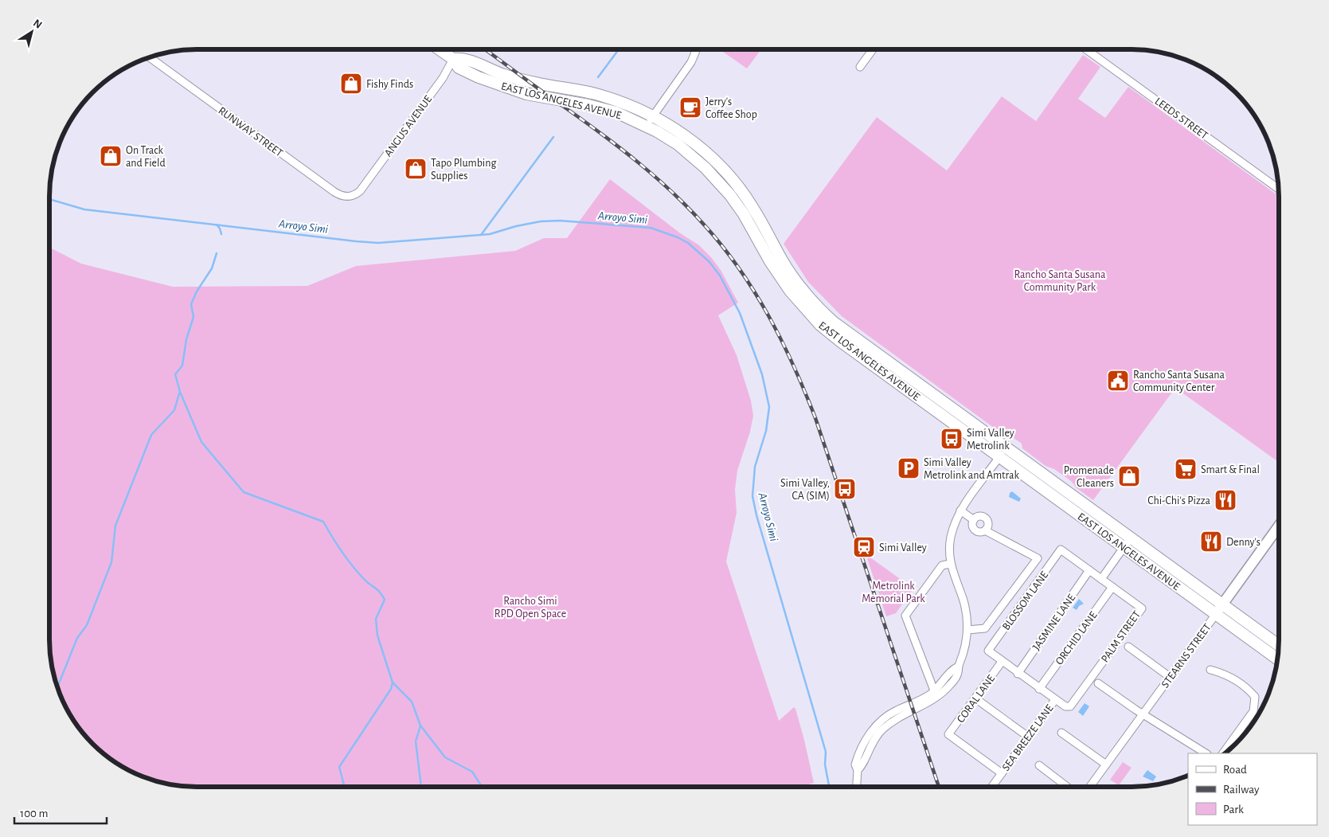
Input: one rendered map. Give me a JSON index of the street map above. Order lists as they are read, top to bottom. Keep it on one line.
{"streets":{"main road":["EAST LOS ANGELES AVENUE","STEARNS STREET"],"street":["LEEDS STREET","ANGUS AVENUE","RUNWAY STREET","BLOSSOM LANE","JASMINE LANE","PALM STREET","ORCHID LANE","CORAL LANE","SEA BREEZE LANE"]},"crossings":[["EAST LOS ANGELES AVENUE","ANGUS AVENUE"],["EAST LOS ANGELES AVENUE","STEARNS STREET"],["ANGUS AVENUE","RUNWAY STREET"],["BLOSSOM LANE","PALM STREET"],["BLOSSOM LANE","CORAL LANE"],["JASMINE LANE","PALM STREET"],["PALM STREET","ORCHID LANE"],["PALM STREET","SEA BREEZE LANE"],["CORAL LANE","SEA BREEZE LANE"]],"water":["Arroyo Simi"],"parks":["Rancho Santa Susana Community Park","Metrolink Memorial Park","Rancho Simi RPD Open Space"],"places":{"shop":["Fishy Finds","On Track and Field","Tapo Plumbing Supplies","Promenade Cleaners"],"cafe":["Jerry's Coffee Shop"],"public building":["Rancho Santa Susana Community Center"],"bus stop":["Simi Valley Metrolink","Simi Valley, CA (SIM)"],"parking":["Simi Valley Metrolink and Amtrak"],"supermarket":["Smart & Final"],"restaurant":["Chi-Chi's Pizza","Denny's"],"station":["Simi Valley"]},"legend":["Road","Railway","Park"],"scale_bar":"100 m","north":"top right"}
